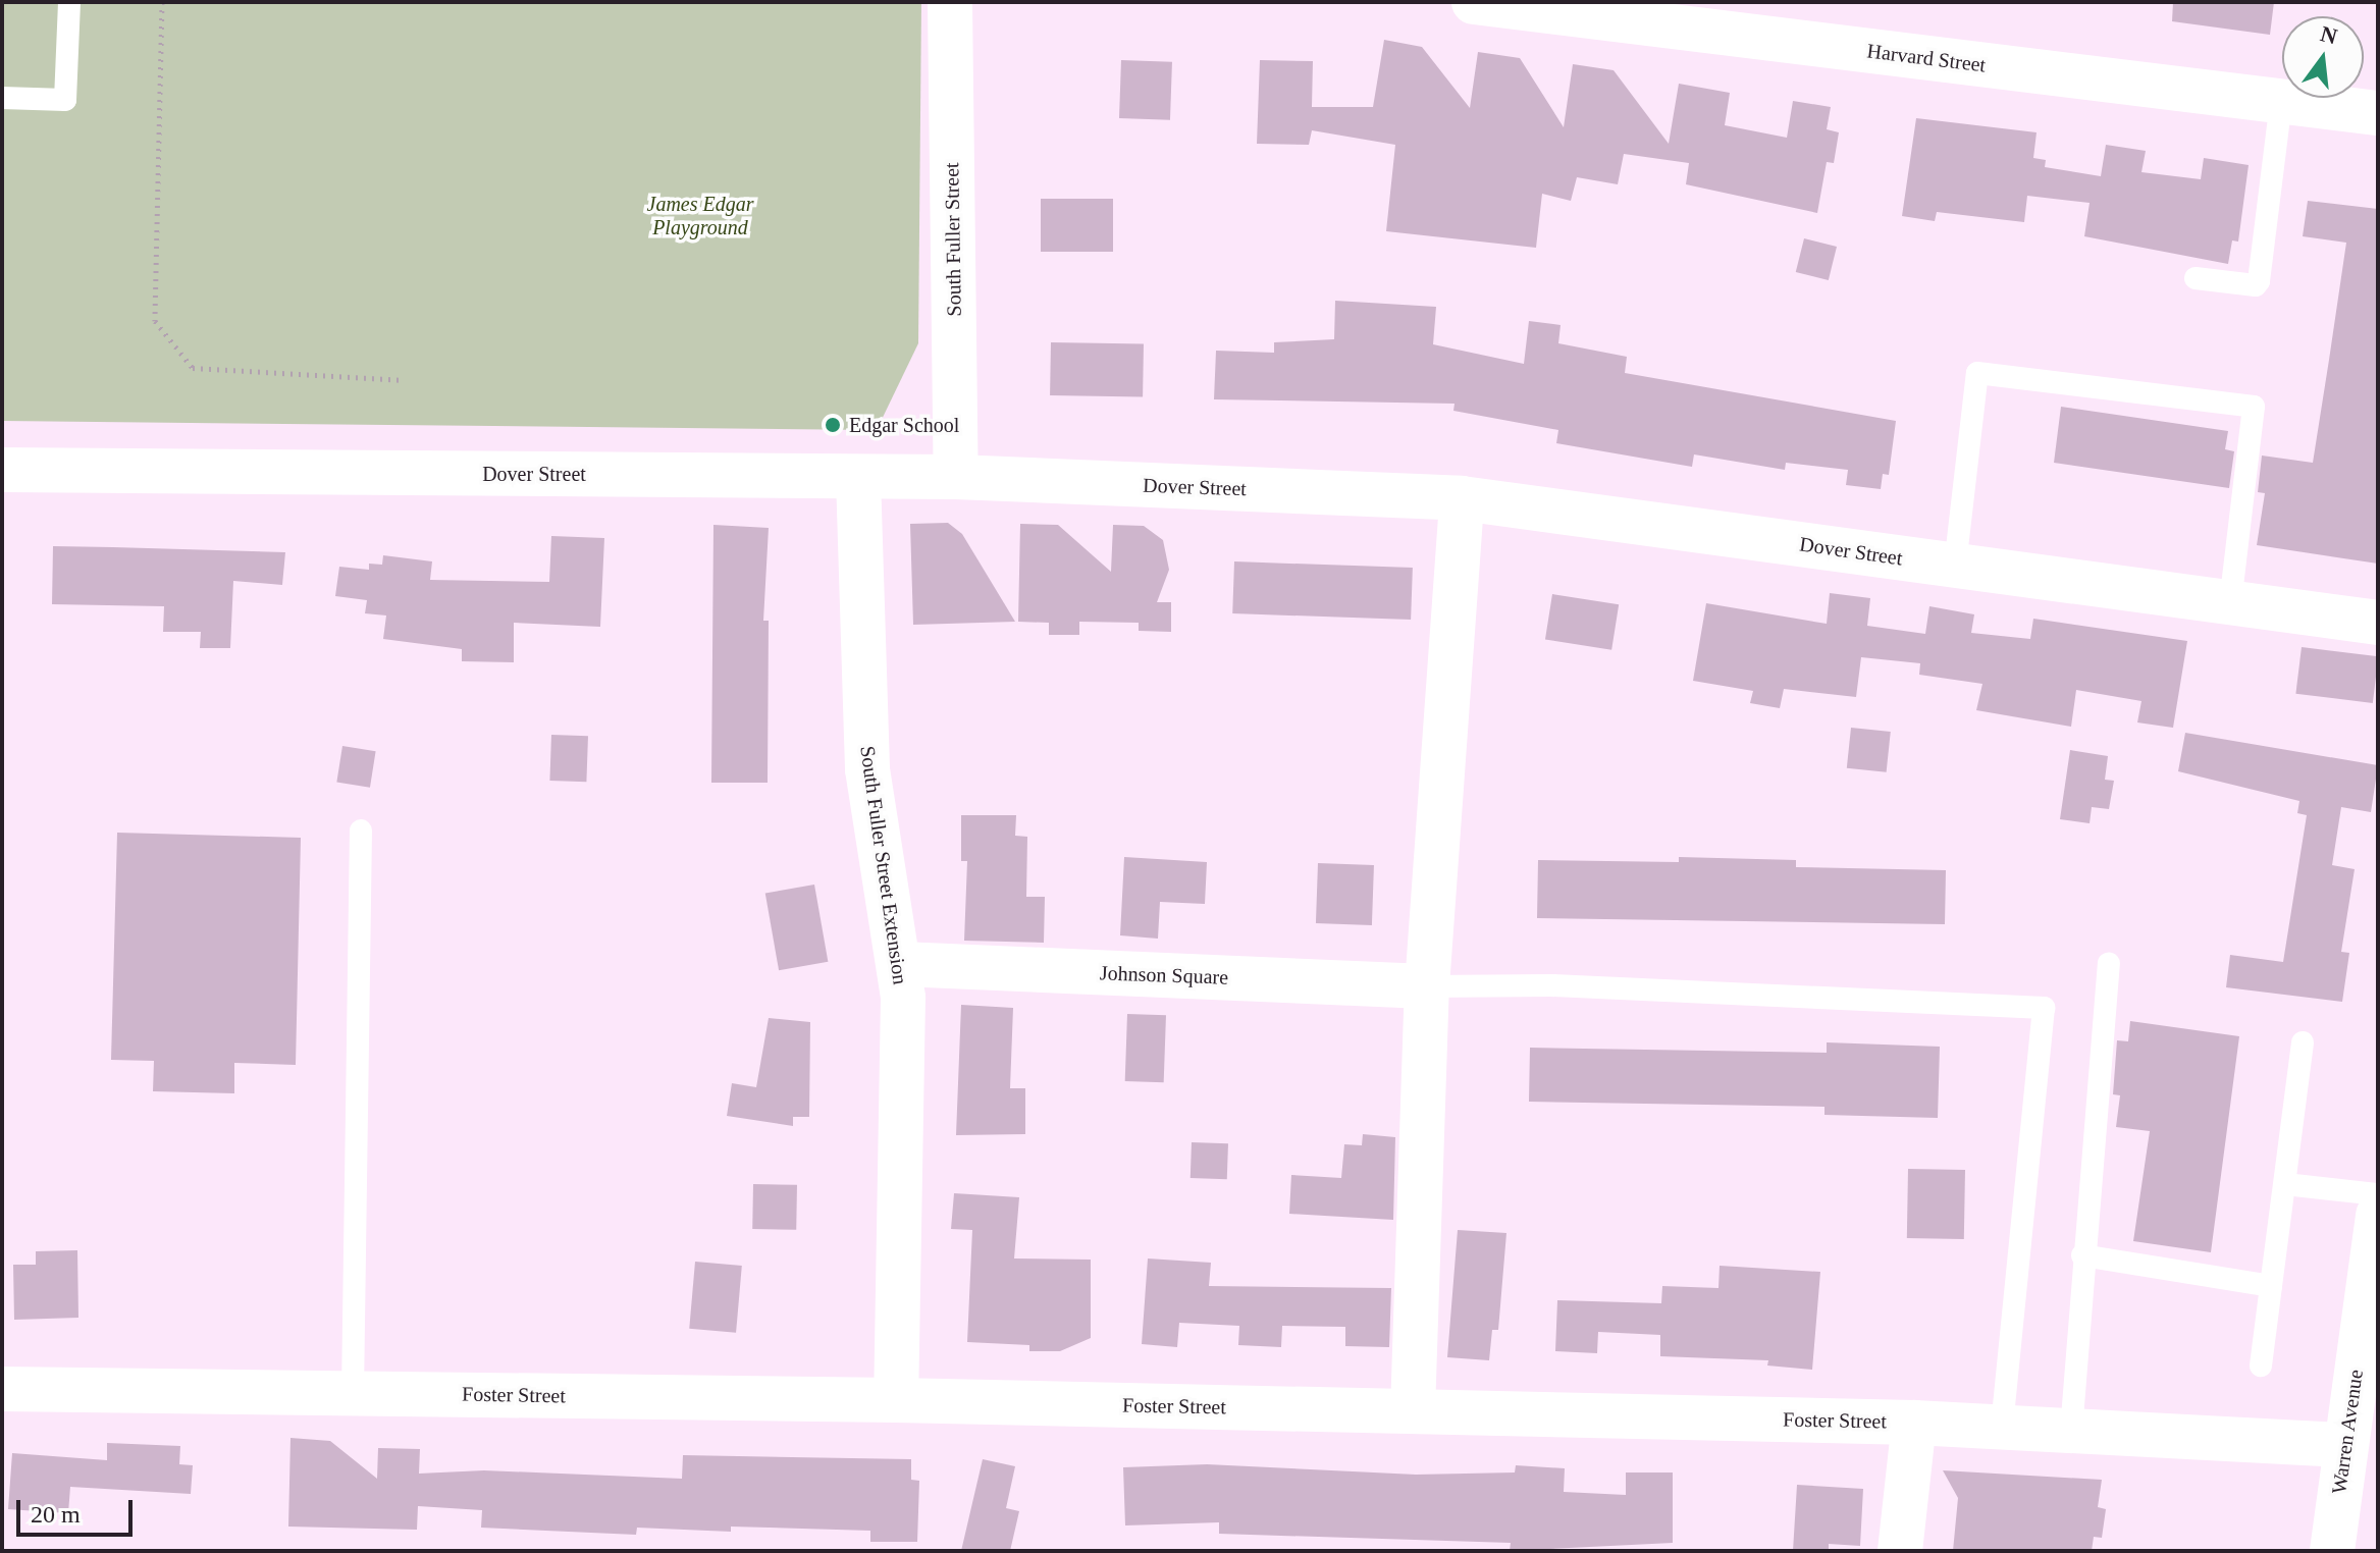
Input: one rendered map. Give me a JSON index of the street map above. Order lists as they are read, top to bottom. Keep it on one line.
{"streets":{"street":["Harvard Street","South Fuller Street","Dover Street","South Fuller Street Extension","Johnson Square","Foster Street","Warren Avenue"]},"crossings":[["South Fuller Street","Dover Street"],["Dover Street","South Fuller Street Extension"],["South Fuller Street Extension","Johnson Square"],["South Fuller Street Extension","Foster Street"],["Foster Street","Warren Avenue"]],"parks":["James Edgar Playground"],"places":["Edgar School"],"scale_bar":"20 m","north":"top"}
